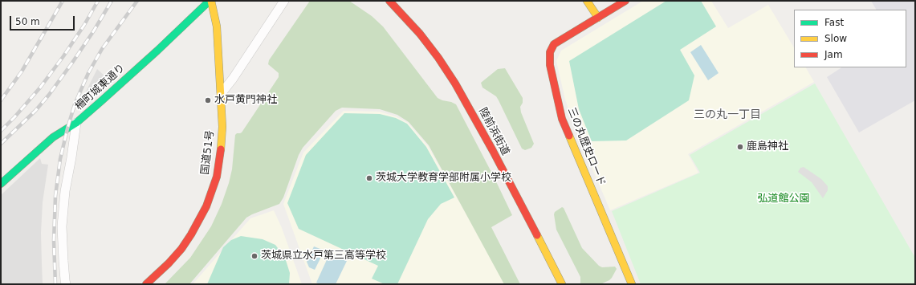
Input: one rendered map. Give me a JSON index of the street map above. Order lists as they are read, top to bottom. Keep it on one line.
{"streets":{"main road":["柵町城東通り","陸前浜街道","三の丸歴史ロード","国道51号"]},"crossings":[["柵町城東通り","国道51号"]],"districts":["三の丸一丁目"],"parks":["弘道館公園"],"places":["水戸黄門神社","鹿島神社","茨城大学教育学部附属小学校","茨城県立水戸第三高等学校"],"legend":["Fast","Slow","Jam"],"scale_bar":"50 m"}
